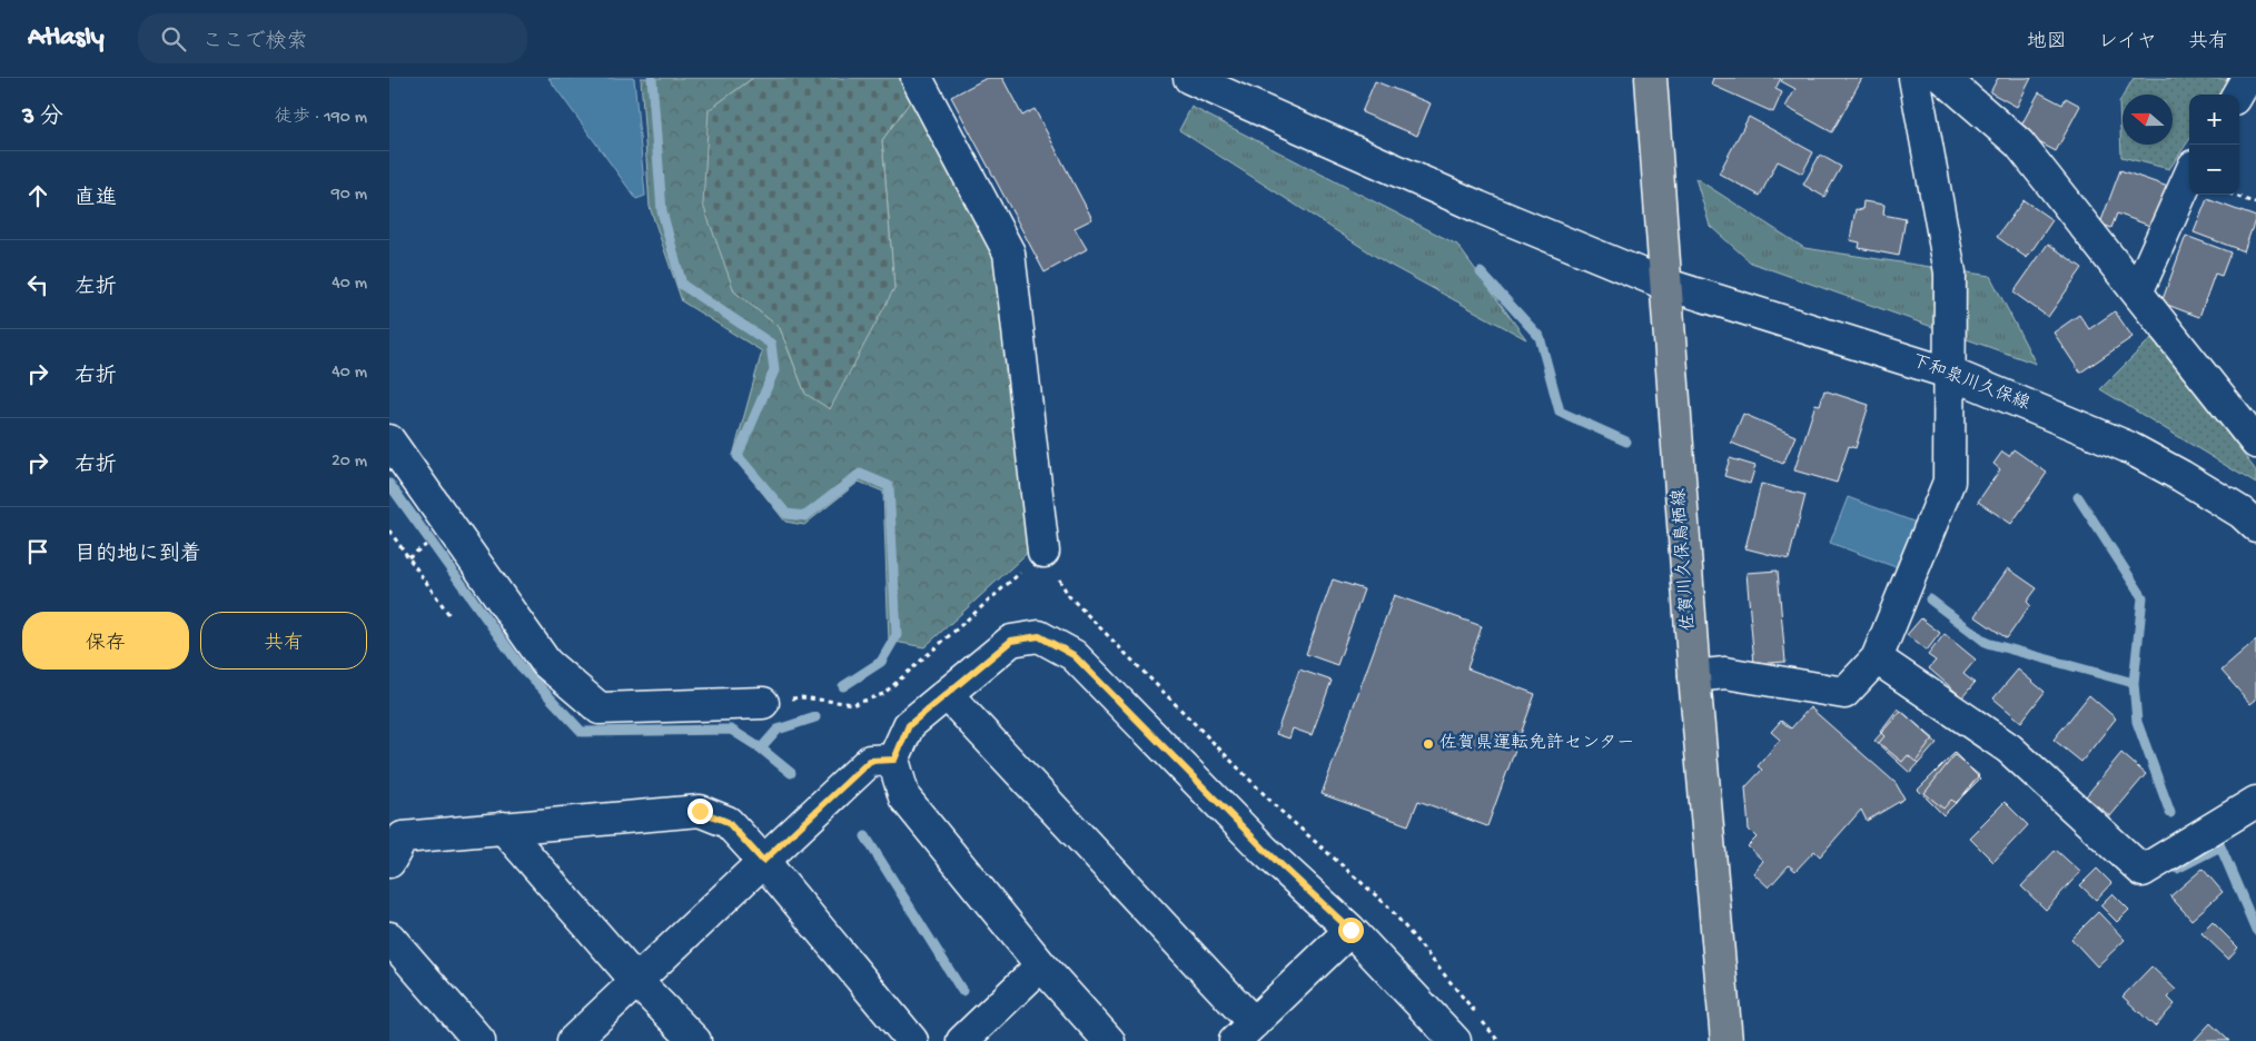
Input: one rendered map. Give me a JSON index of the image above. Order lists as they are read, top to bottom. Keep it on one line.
{"streets":{"main road":["佐賀川久保鳥栖線"],"street":["下和泉川久保線"]},"crossings":[["下和泉川久保線","佐賀川久保鳥栖線"]],"places":["佐賀県運転免許センター"],"north":"left","page":{"header":"Atlasly","search":"ここで検索","nav":["地図","レイヤ","共有"],"heading":["3 分","徒歩 · 190 m"],"map_buttons":["+","−"],"list":[["直進","90 m"],["左折","40 m"],["右折","40 m"],["右折","20 m"],"目的地に到着"],"buttons":["保存","共有"]}}
